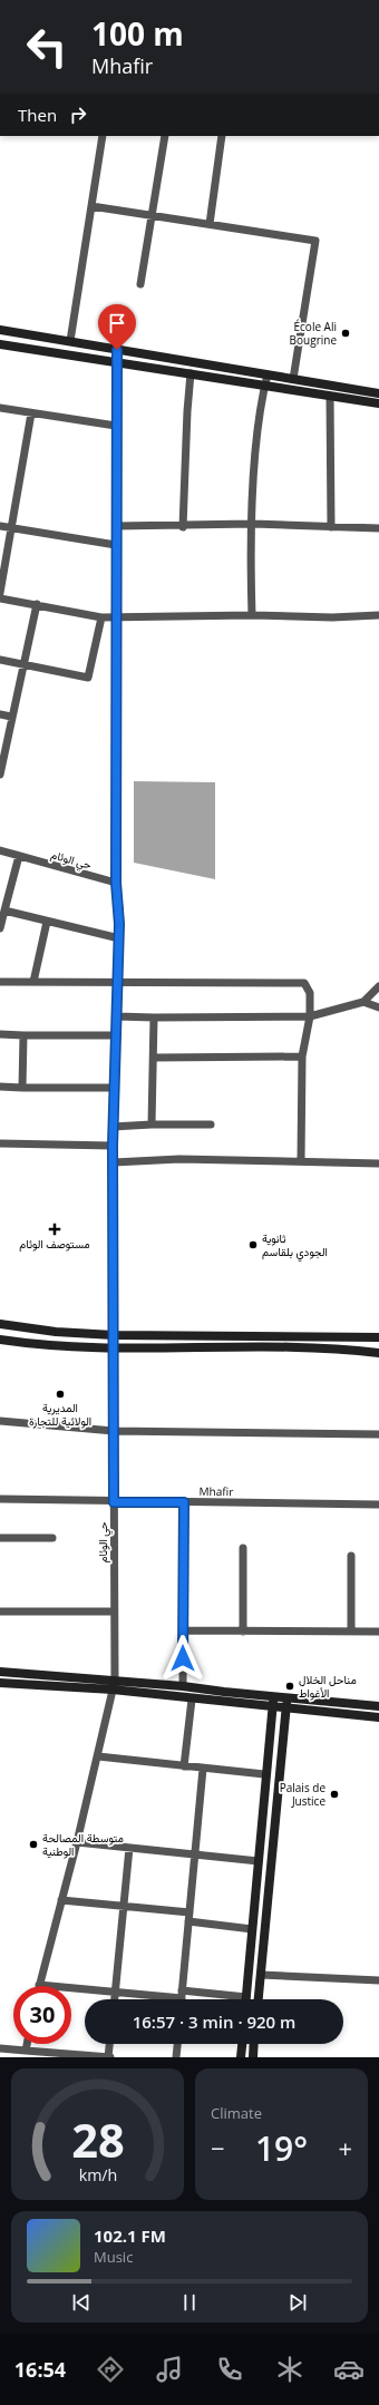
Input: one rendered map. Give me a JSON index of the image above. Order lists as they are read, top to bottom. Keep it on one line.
{"streets":{"street":["حي الوئام","Mhafir"]},"crossings":[["حي الوئام","Mhafir"]],"places":{"other":["École Ali Bougrine","ثانوية الجودي بلقاسم","المديرية الولائية للتجارة","مناحل الخلال الأغواط","Palais de Justice","متوسطة المصالحة الوطنية"],"health":["مستوصف الوئام"]},"page":{"turn":["100 m","Mhafir"],"then":"Then","limit":"30","trip":"16:57 · 3 min · 920 m","tile":"Climate","heat":["−","19°","+"],"song":["102.1 FM","Music"],"tabs":"16:54","gauge":["28","km/h"]}}
